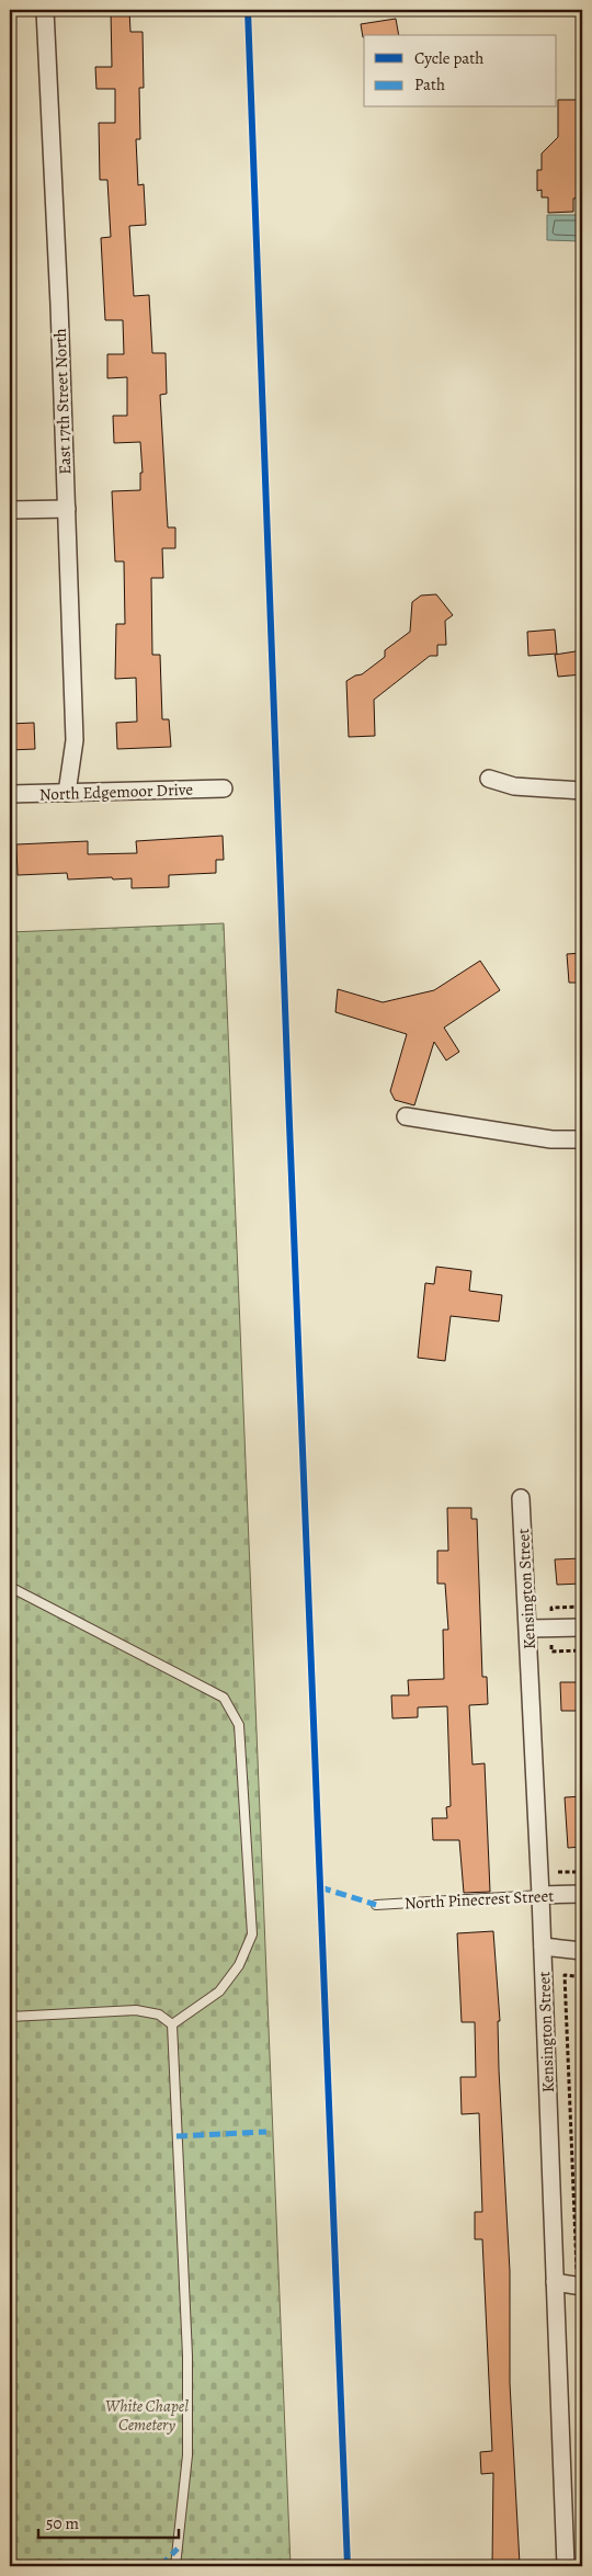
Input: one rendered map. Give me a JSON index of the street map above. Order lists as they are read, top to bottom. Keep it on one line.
{"streets":{"street":["East 17th Street North","North Edgemoor Drive","Kensington Street","North Pinecrest Street"]},"crossings":[["East 17th Street North","North Edgemoor Drive"],["Kensington Street","North Pinecrest Street"]],"parks":["White Chapel Cemetery"],"legend":["Cycle path","Path"],"scale_bar":"50 m"}
